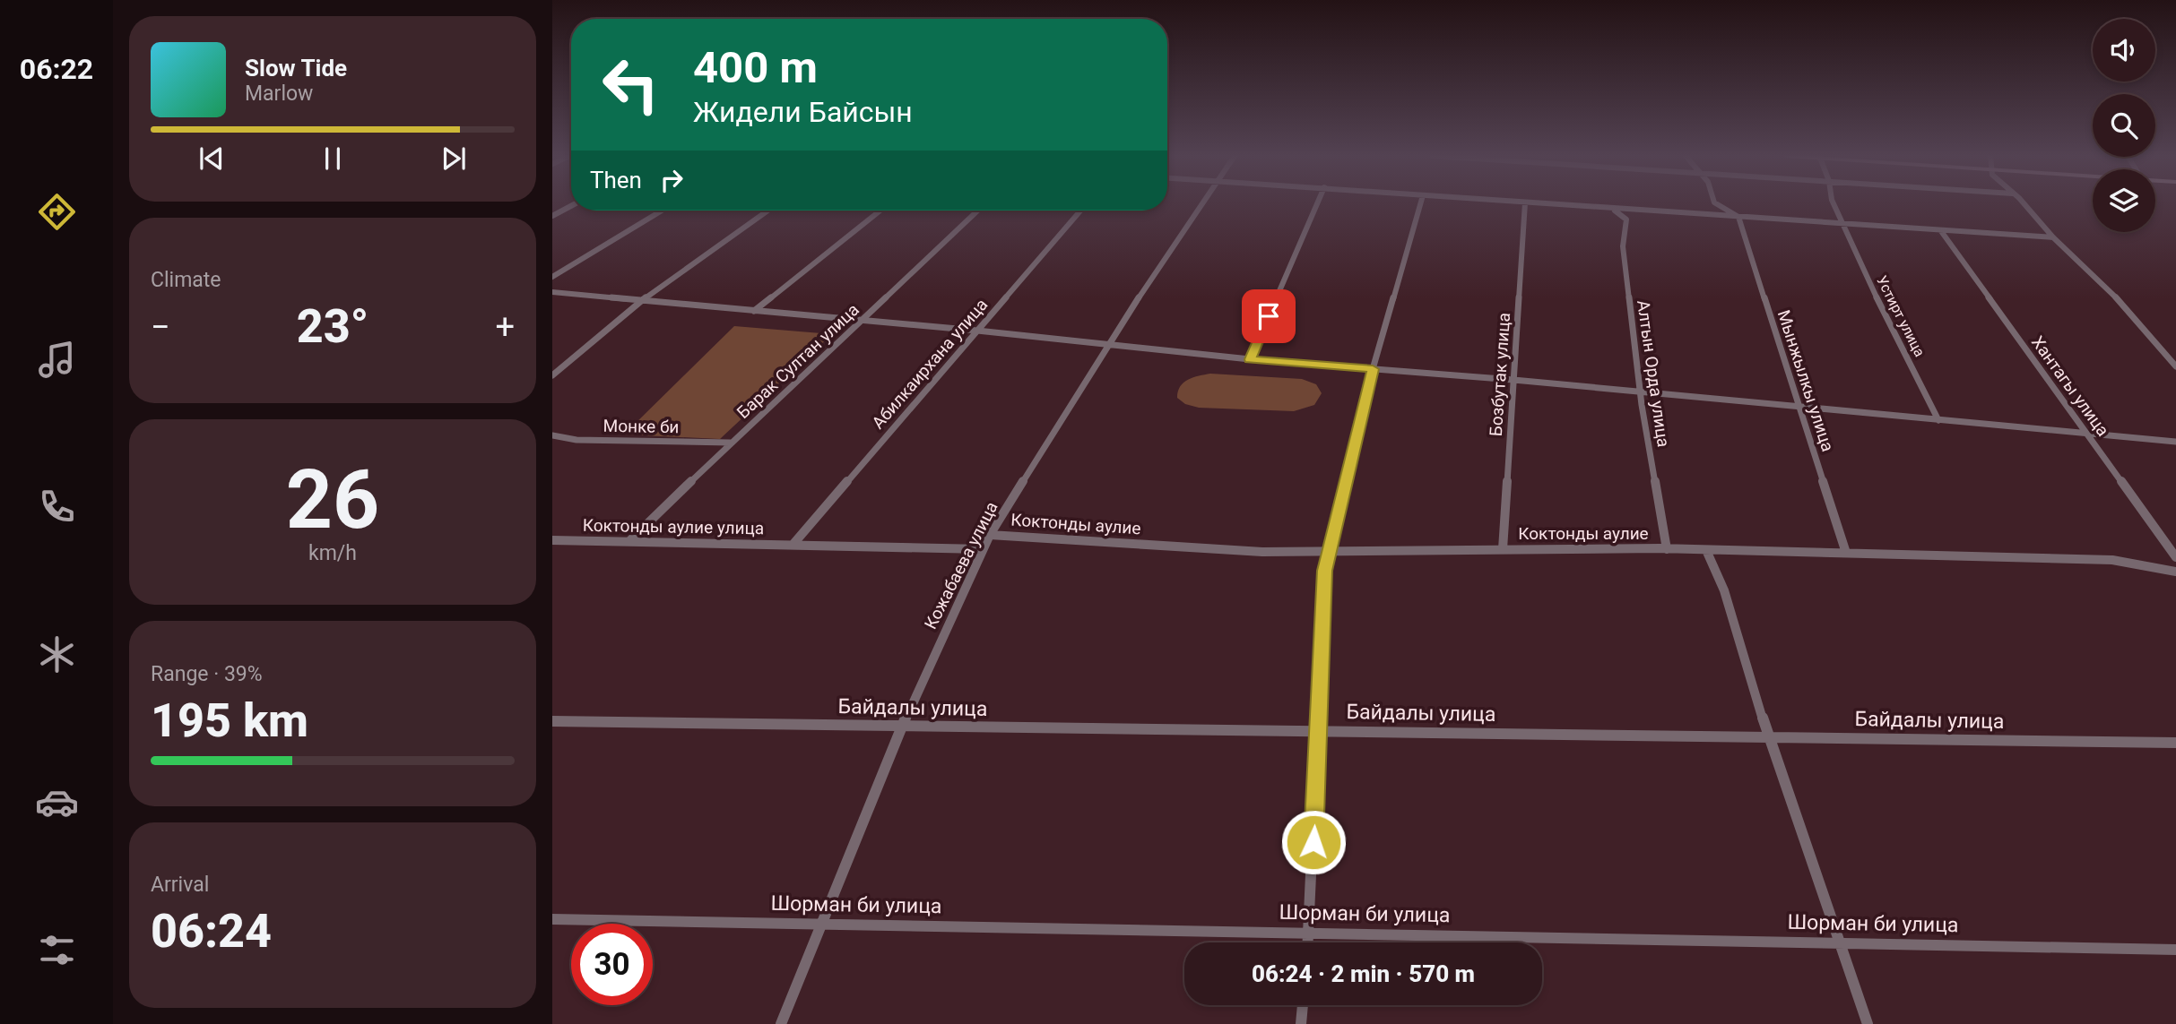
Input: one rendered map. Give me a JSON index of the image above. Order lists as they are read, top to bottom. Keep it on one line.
{"streets":{"street":["Устирт улица","Барак Султан улица","Абилкаирхана улица","Алтын Орда улица","Бозбутак улица","Мынжылкы улица","Хантагы улица","Монке би","Коктонды аулие","Коктонды аулие улица","Кожабаева улица","Байдалы улица","Шорман би улица"]},"crossings":[["Барак Султан улица","Монке би"],["Барак Султан улица","Коктонды аулие улица"],["Абилкаирхана улица","Коктонды аулие улица"],["Алтын Орда улица","Коктонды аулие"],["Бозбутак улица","Коктонды аулие"],["Мынжылкы улица","Коктонды аулие"],["Коктонды аулие","Кожабаева улица"],["Коктонды аулие улица","Кожабаева улица"],["Кожабаева улица","Байдалы улица"],["Кожабаева улица","Шорман би улица"]],"page":{"tabs":"06:22","turn":["400 m","Жидели Байсын"],"song":["Slow Tide","Marlow"],"then":"Then","tile":["Climate",["26","km/h"],["Range · 39%","195 km"],["Arrival","06:24"]],"heat":["−","23°","+"],"limit":"30","trip":"06:24 · 2 min · 570 m"}}
